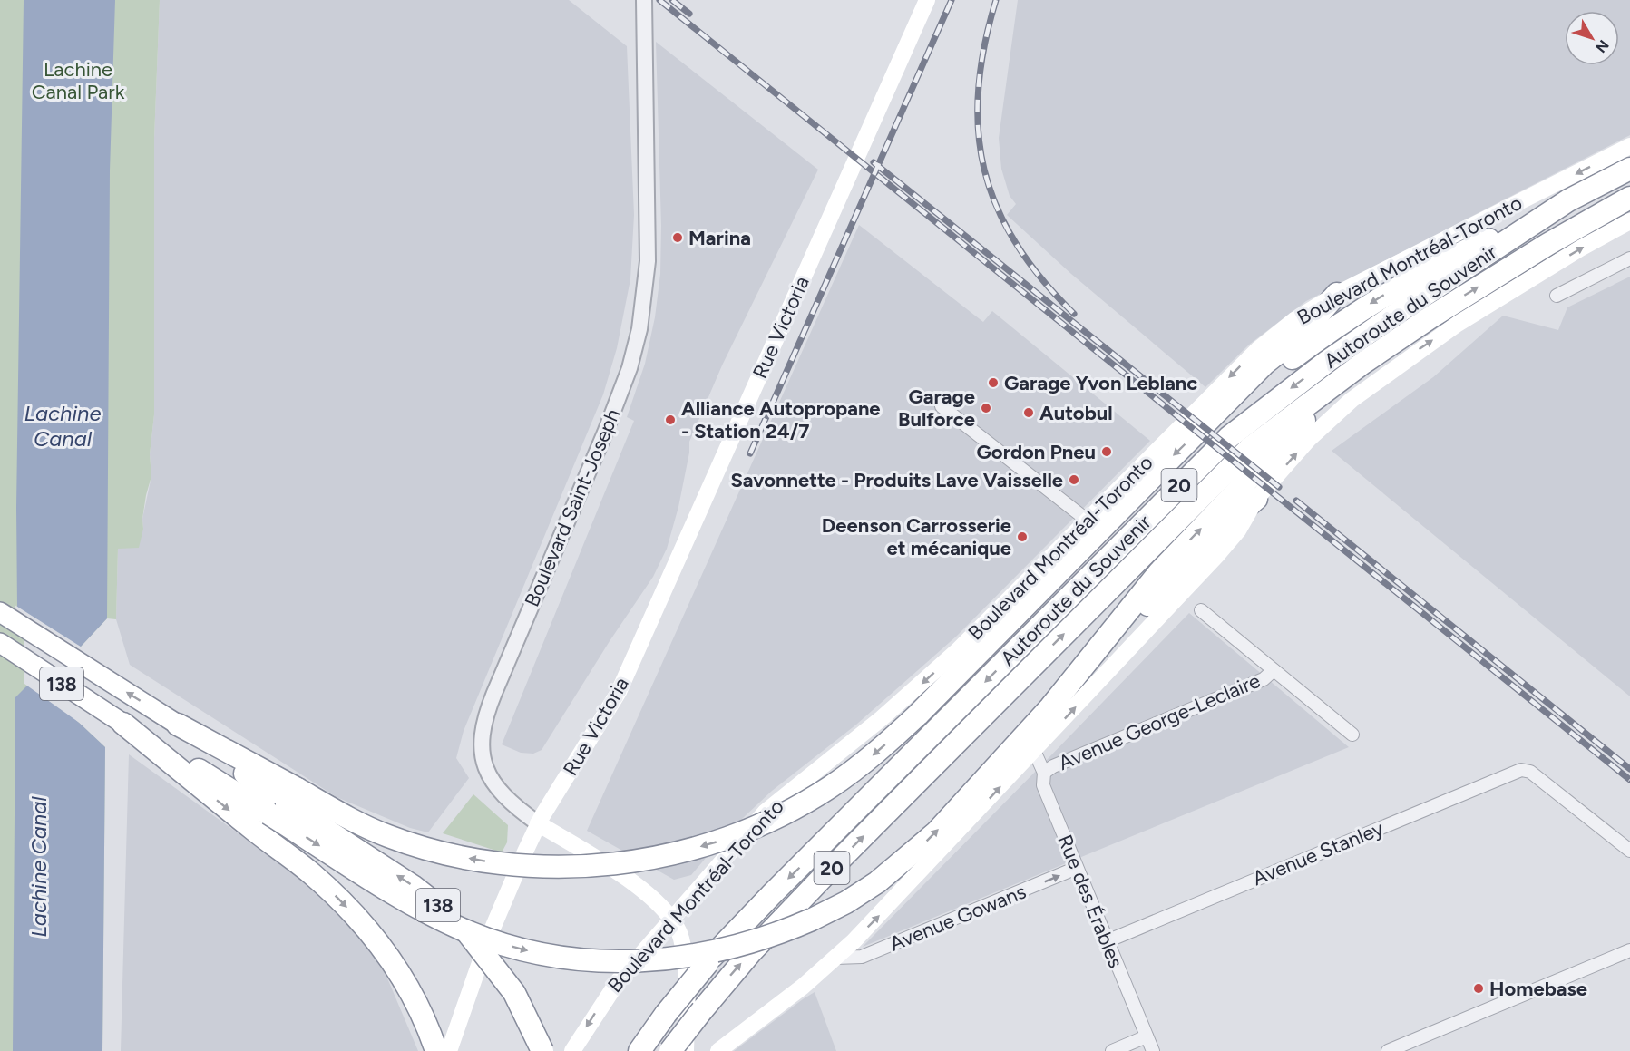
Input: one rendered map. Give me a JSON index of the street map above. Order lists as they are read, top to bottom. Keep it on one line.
{"streets":{"highway":["Autoroute du Souvenir","20","138"],"main road":["Boulevard Montréal-Toronto","Rue Victoria","Boulevard Saint-Joseph"],"street":["Avenue George-Leclaire","Avenue Stanley","Rue des Érables","Avenue Gowans"]},"crossings":[["Boulevard Montréal-Toronto","Boulevard Saint-Joseph"],["Rue Victoria","Boulevard Saint-Joseph"],["Avenue George-Leclaire","Rue des Érables"],["Avenue Stanley","Rue des Érables"],["Rue des Érables","Avenue Gowans"]],"one_way":["Avenue Gowans"],"water":["Lachine Canal"],"parks":["Lachine Canal Park"],"places":["Marina","Garage Yvon Leblanc","Garage Bulforce","Autobul","Alliance Autopropane - Station 24/7","Gordon Pneu","Savonnette - Produits Lave Vaisselle","Deenson Carrosserie et mécanique","Homebase"],"north":"bottom right"}
